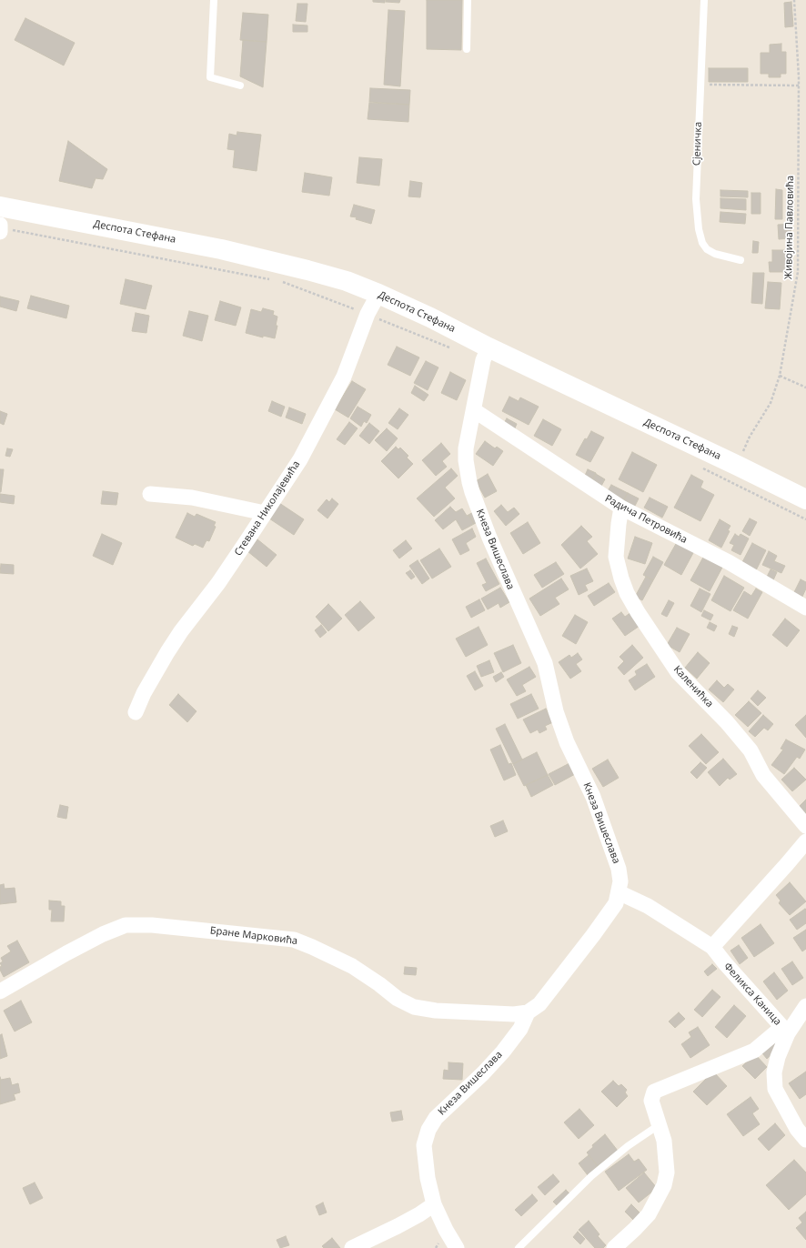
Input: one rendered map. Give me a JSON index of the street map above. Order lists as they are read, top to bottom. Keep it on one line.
{"streets":{"main road":["Деспота Стефана"],"street":["Стевана Николајевића","Радича Петровића","Кнеза Вишеслава","Каленићка","Бране Марковића","Феликса Каница"],"lane":["Сјеничка"],"path":["Живојина Павловића"]},"crossings":[["Живојина Павловића","Деспота Стефана"],["Деспота Стефана","Стевана Николајевића"],["Деспота Стефана","Кнеза Вишеслава"],["Радича Петровића","Кнеза Вишеслава"],["Радича Петровића","Каленићка"],["Кнеза Вишеслава","Бране Марковића"],["Кнеза Вишеслава","Феликса Каница"]]}
